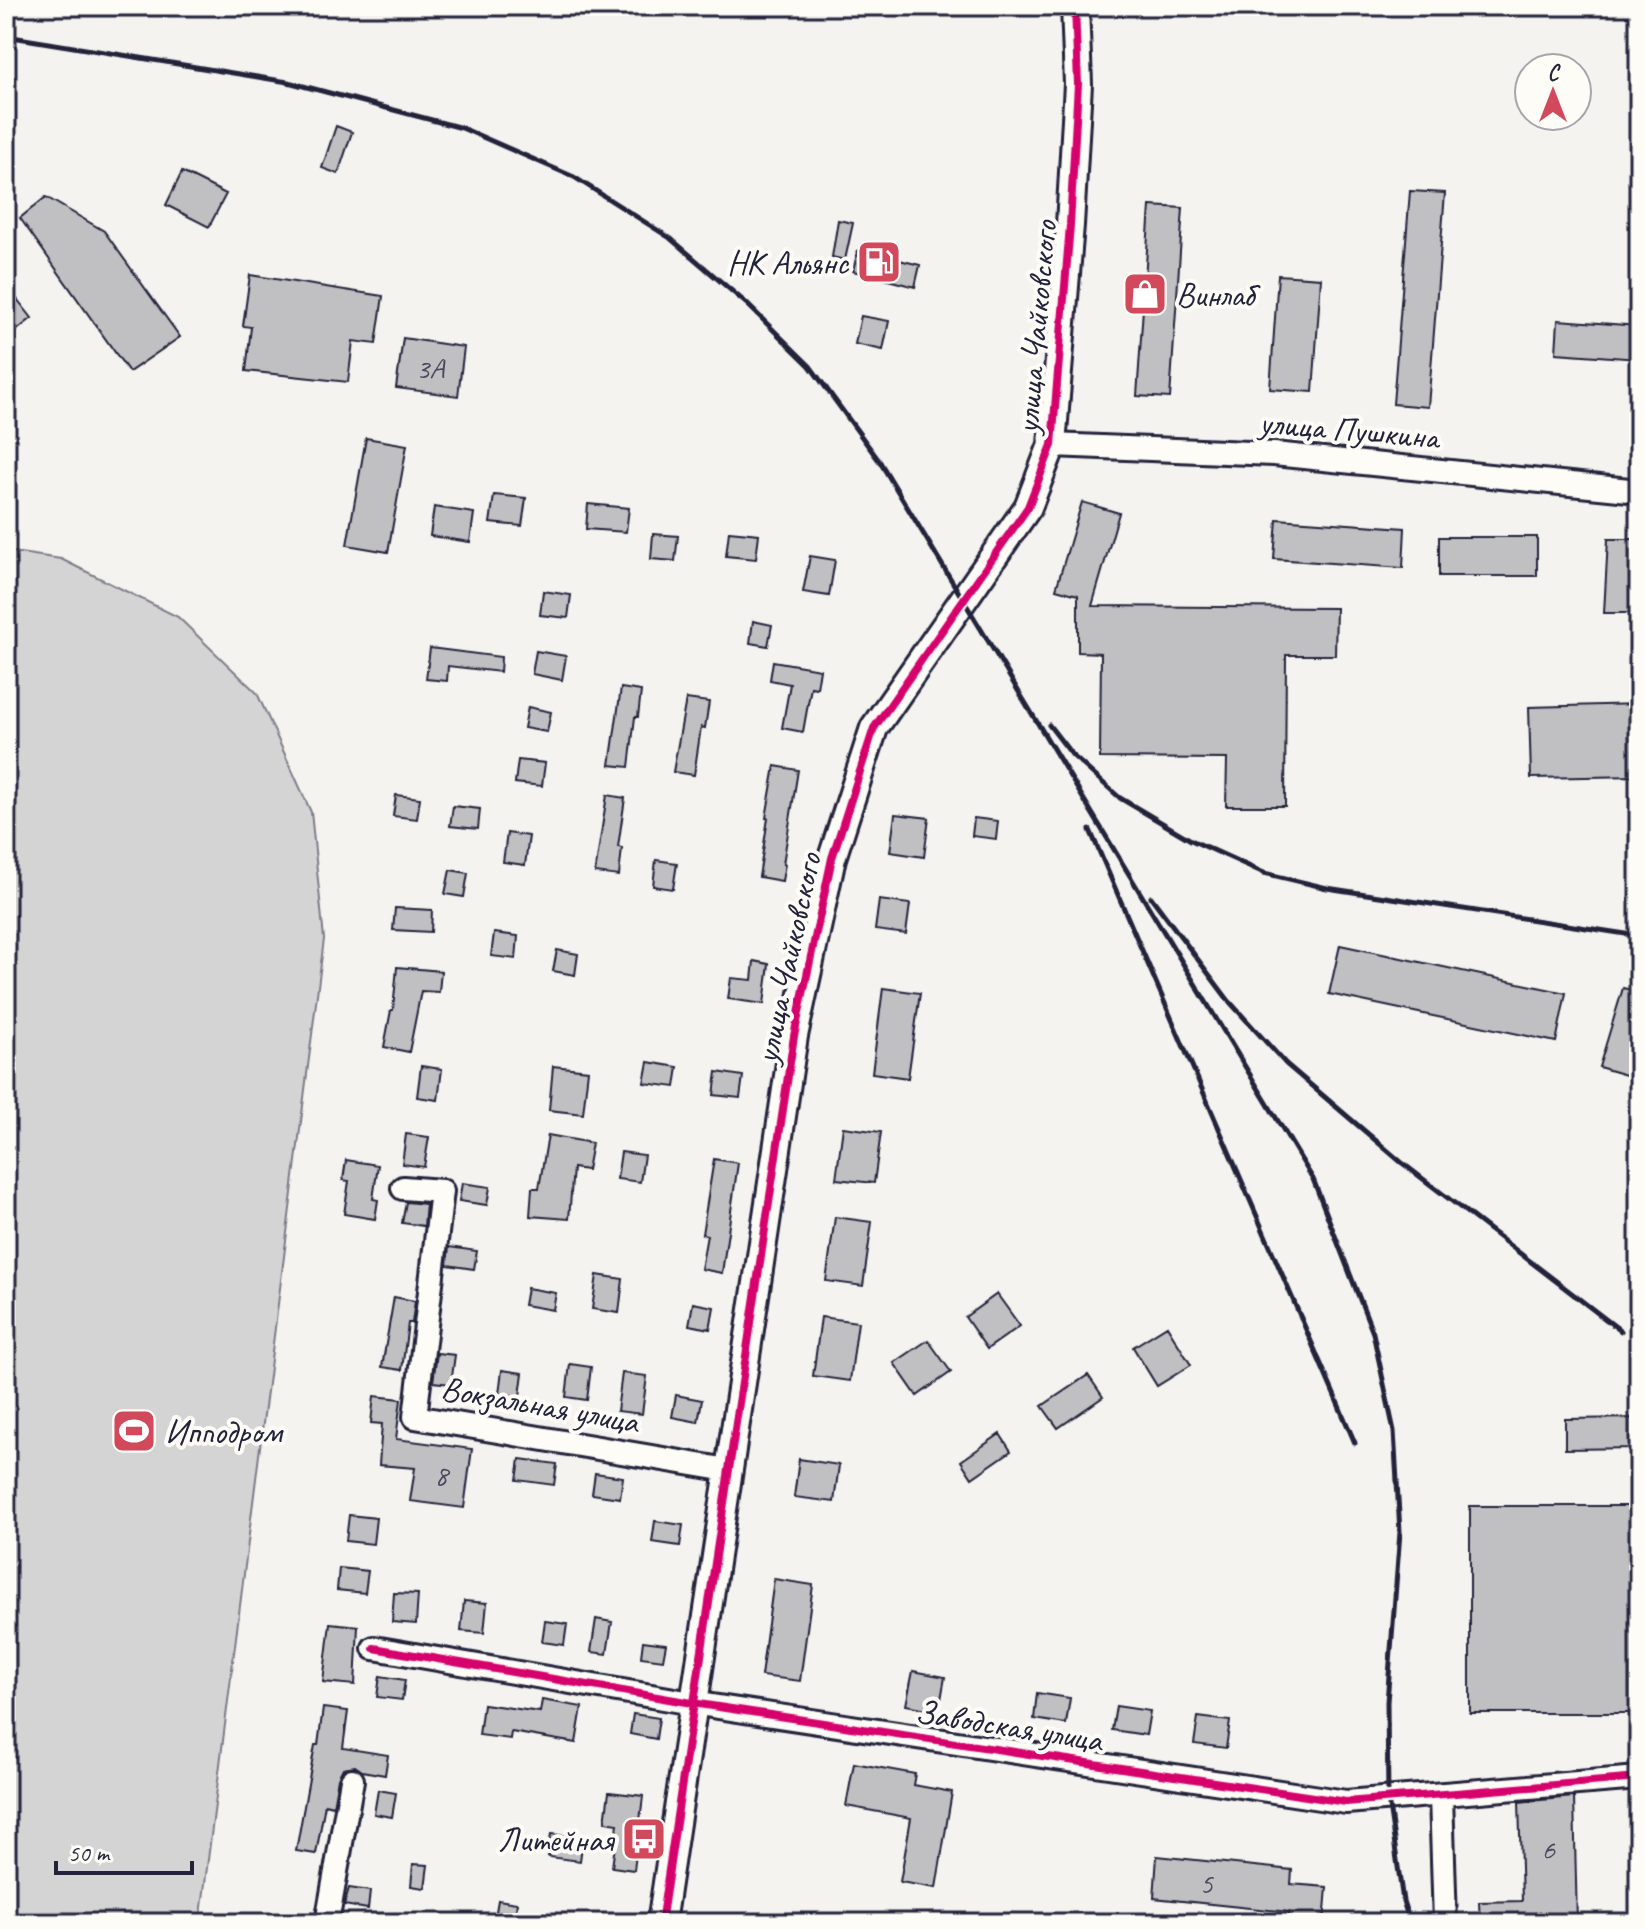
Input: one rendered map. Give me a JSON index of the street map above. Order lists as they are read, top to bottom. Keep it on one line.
{"streets":{"street":["улица Чайковского","улица Пушкина","Вокзальная улица","Заводская улица"]},"crossings":[["улица Чайковского","улица Пушкина"],["улица Чайковского","Вокзальная улица"],["улица Чайковского","Заводская улица"]],"places":{"fuel station":["НК Альянс"],"shop":["Винлаб"],"sports":["Ипподром"],"bus stop":["Литейная"]},"house_numbers":["3А","8","6","5"],"scale_bar":"50 m","north":"top"}
